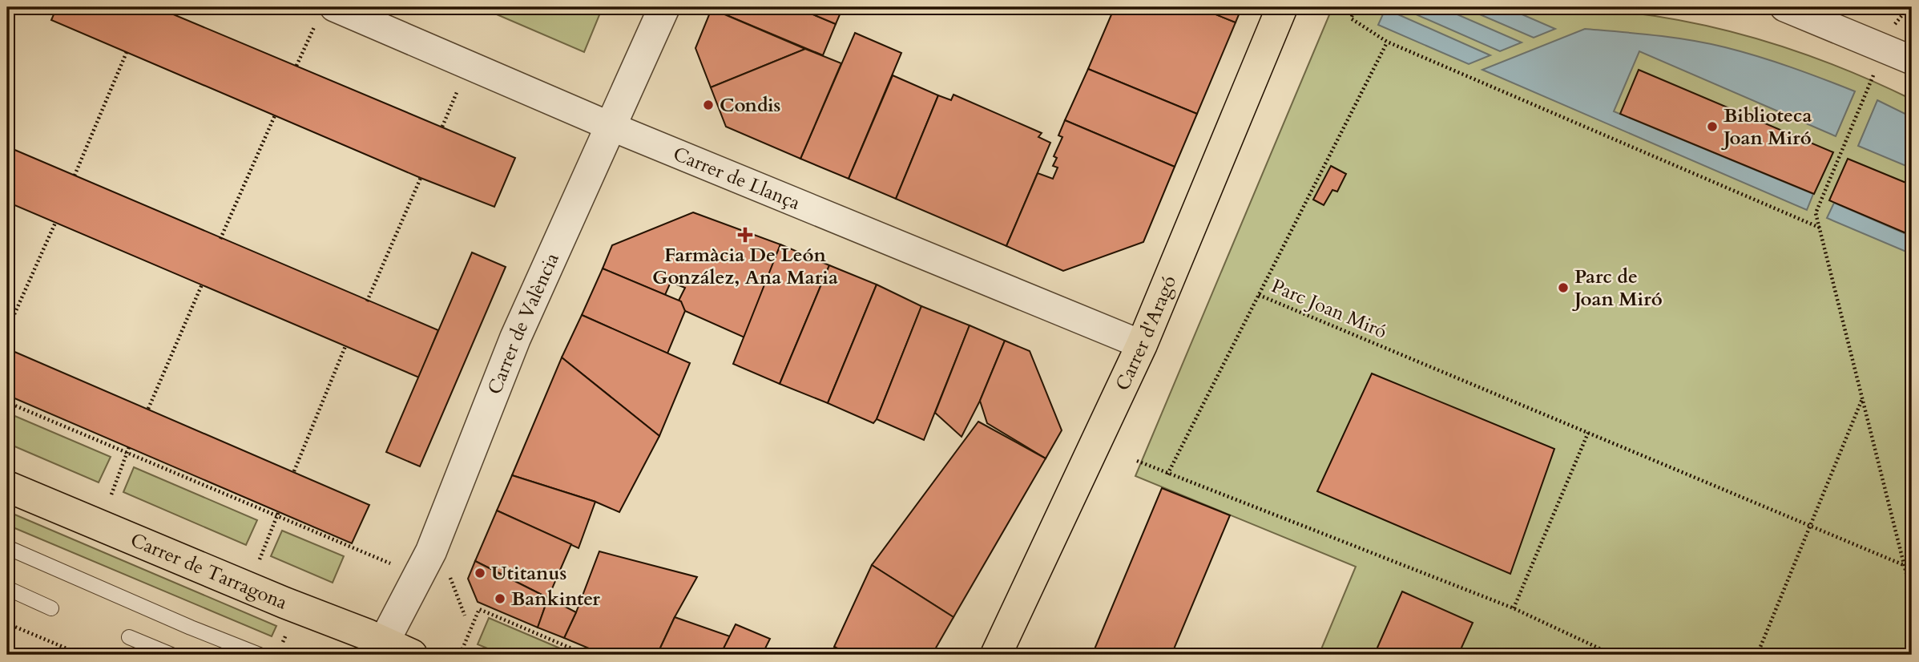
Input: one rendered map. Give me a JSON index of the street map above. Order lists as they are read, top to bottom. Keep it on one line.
{"streets":{"main road":["Carrer d'Aragó","Carrer de Tarragona"],"street":["Carrer de Llança","Carrer de València"],"path":["Parc Joan Miró"]},"crossings":[["Carrer de Llança","Carrer de València"],["Carrer de Llança","Carrer d'Aragó"],["Carrer de València","Carrer de Tarragona"]],"places":{"other":["Condis","Biblioteca Joan Miró","Parc de Joan Miró","Utitanus","Bankinter"],"health":["Farmàcia De León González, Ana Maria"]}}
